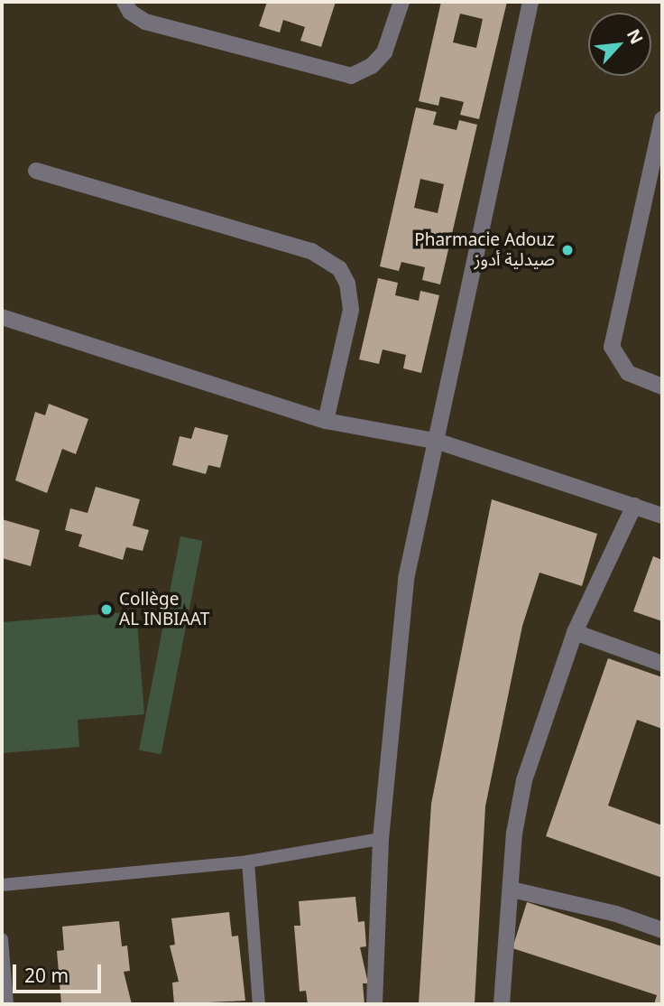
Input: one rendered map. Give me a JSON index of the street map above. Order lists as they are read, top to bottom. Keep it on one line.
{"places":["Pharmacie Adouz صيدلية أدوز","Collège AL INBIAAT"],"scale_bar":"20 m","north":"top right"}
